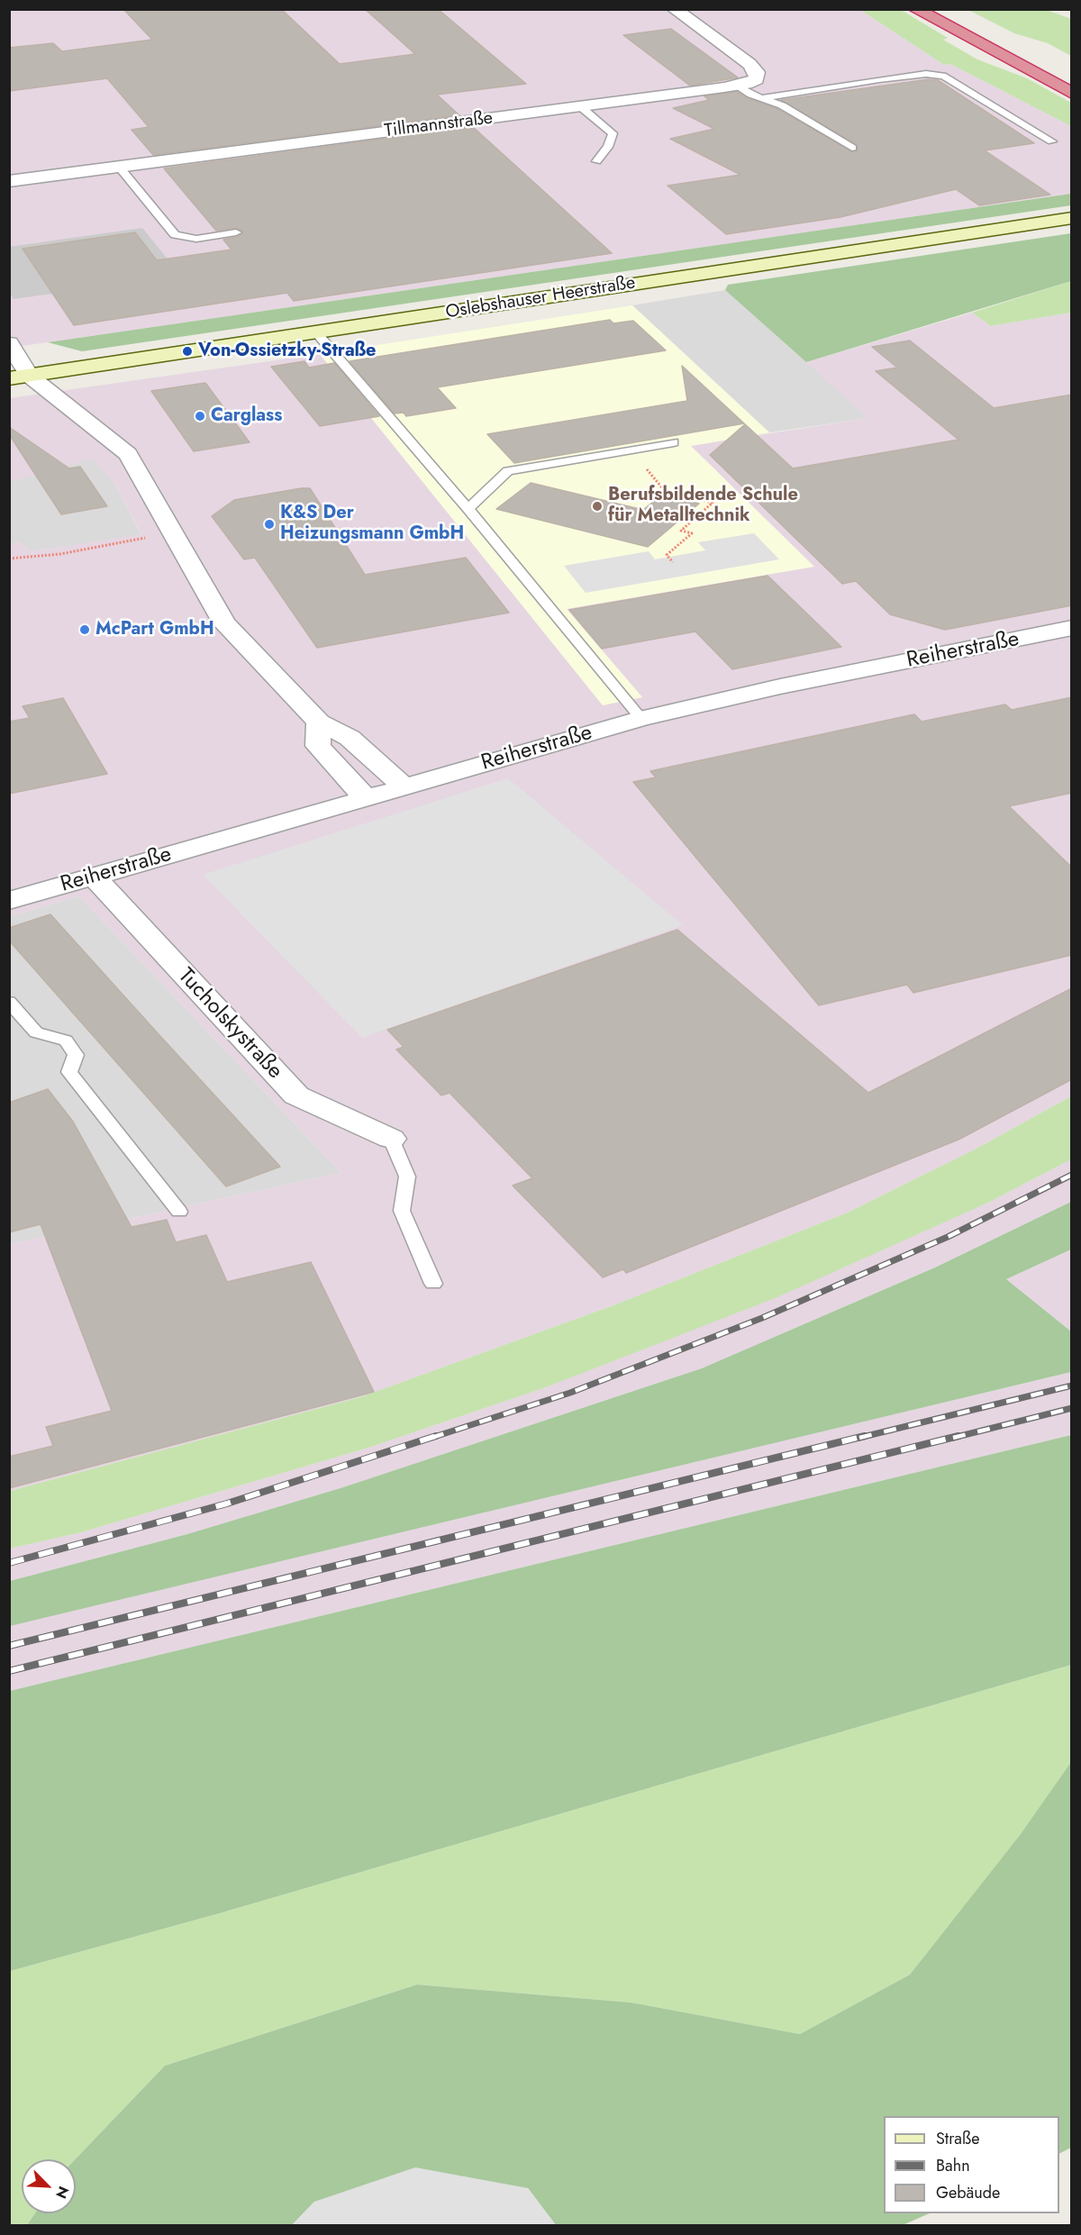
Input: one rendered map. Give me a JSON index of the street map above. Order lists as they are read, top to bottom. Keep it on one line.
{"streets":{"main road":["Oslebshauser Heerstraße"],"street":["Tillmannstraße","Reiherstraße","Tucholskystraße"]},"crossings":[["Reiherstraße","Tucholskystraße"]],"places":["Von-Ossietzky-Straße","Carglass","Berufsbildende Schule für Metalltechnik","K&S Der Heizungsmann GmbH","McPart GmbH"],"legend":["Straße","Bahn","Gebäude"],"north":"bottom right"}
